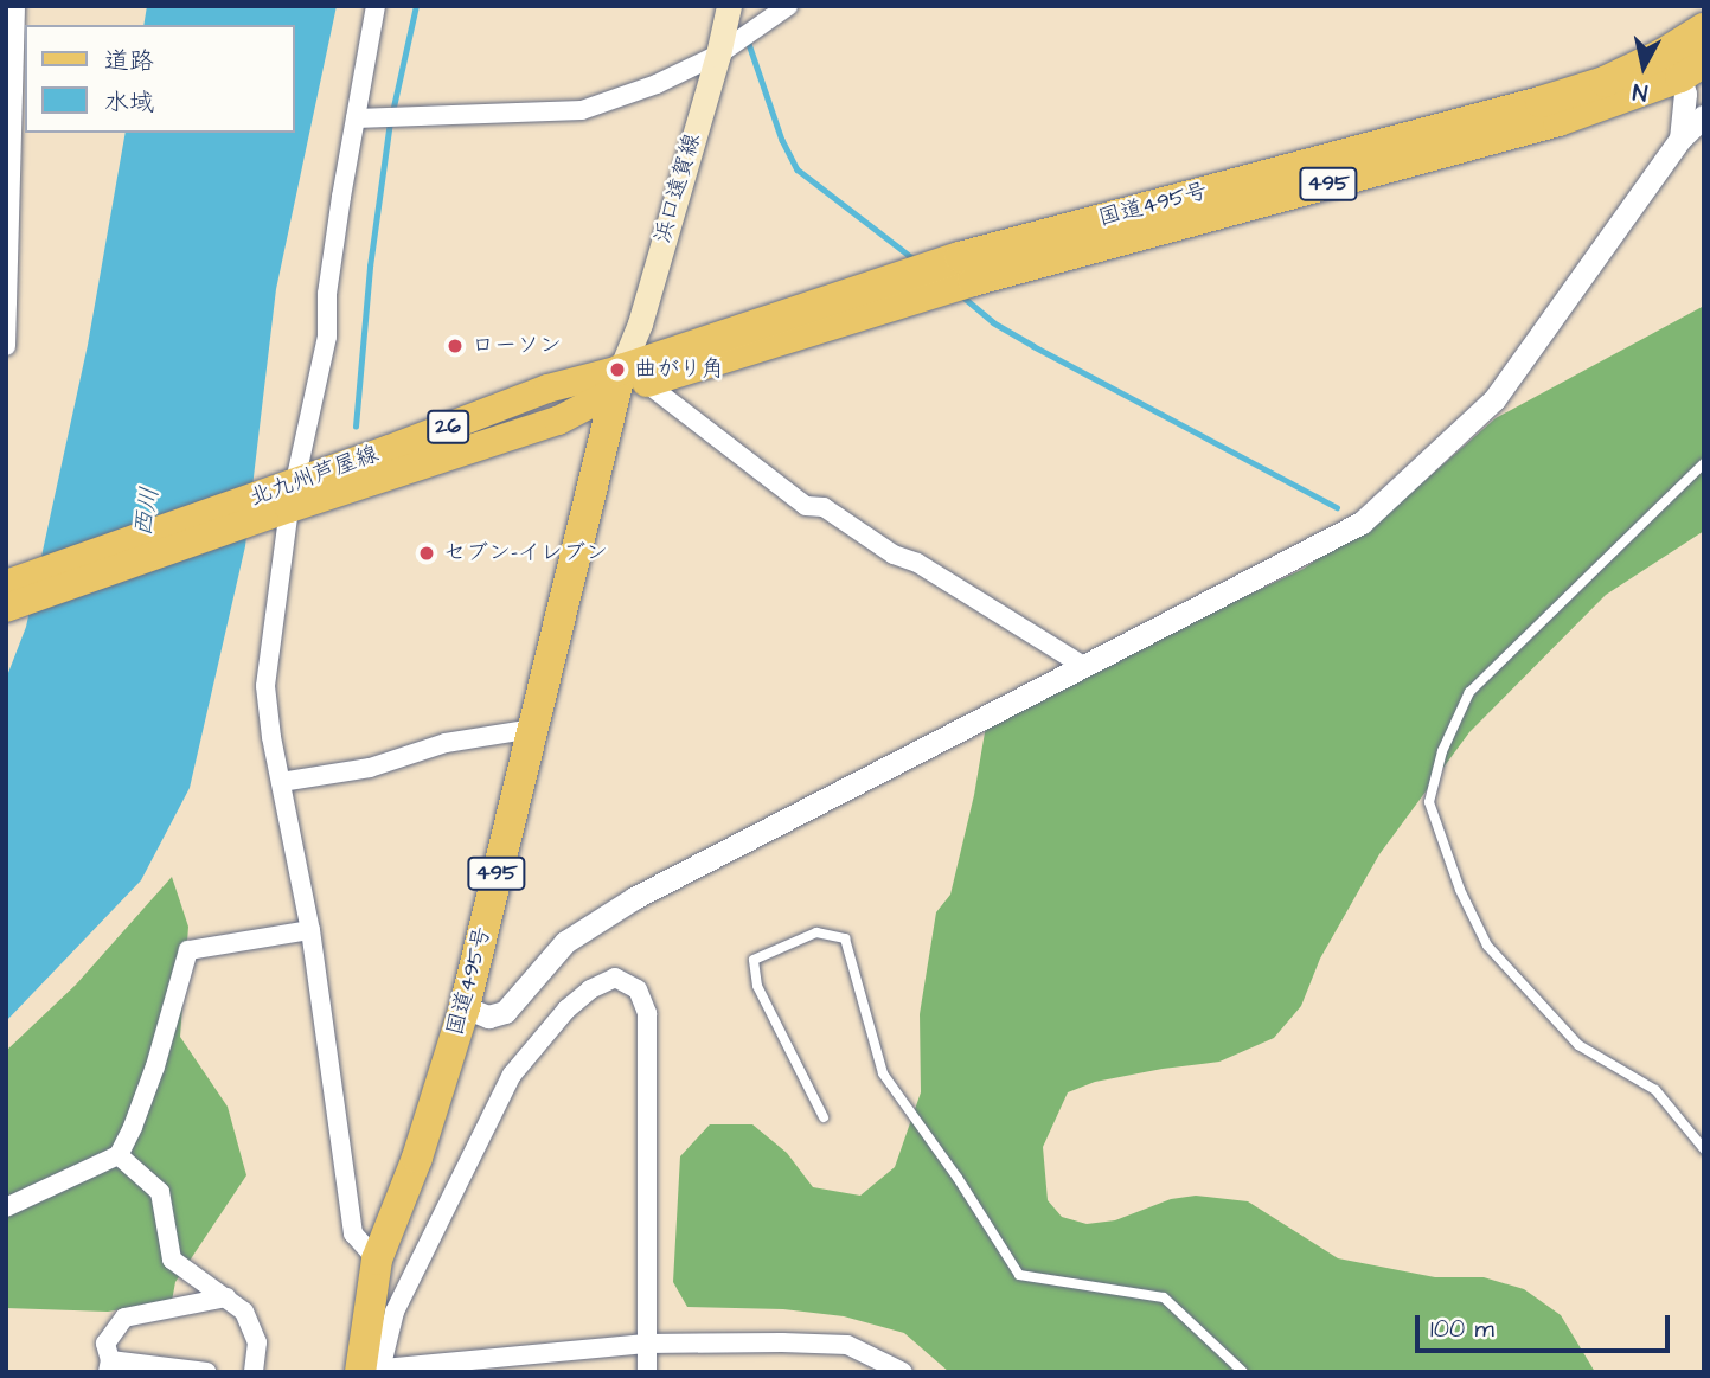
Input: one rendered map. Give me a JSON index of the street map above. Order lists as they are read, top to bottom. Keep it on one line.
{"streets":{"highway":["495","国道495号"],"main road":["浜口遠賀線","26","北九州芦屋線"]},"crossings":[["浜口遠賀線","国道495号"],["浜口遠賀線","北九州芦屋線"],["国道495号","北九州芦屋線"]],"water":["西川"],"places":["ローソン","曲がり角","セブン-イレブン"],"legend":["道路","水域"],"scale_bar":"100 m","north":"bottom"}
